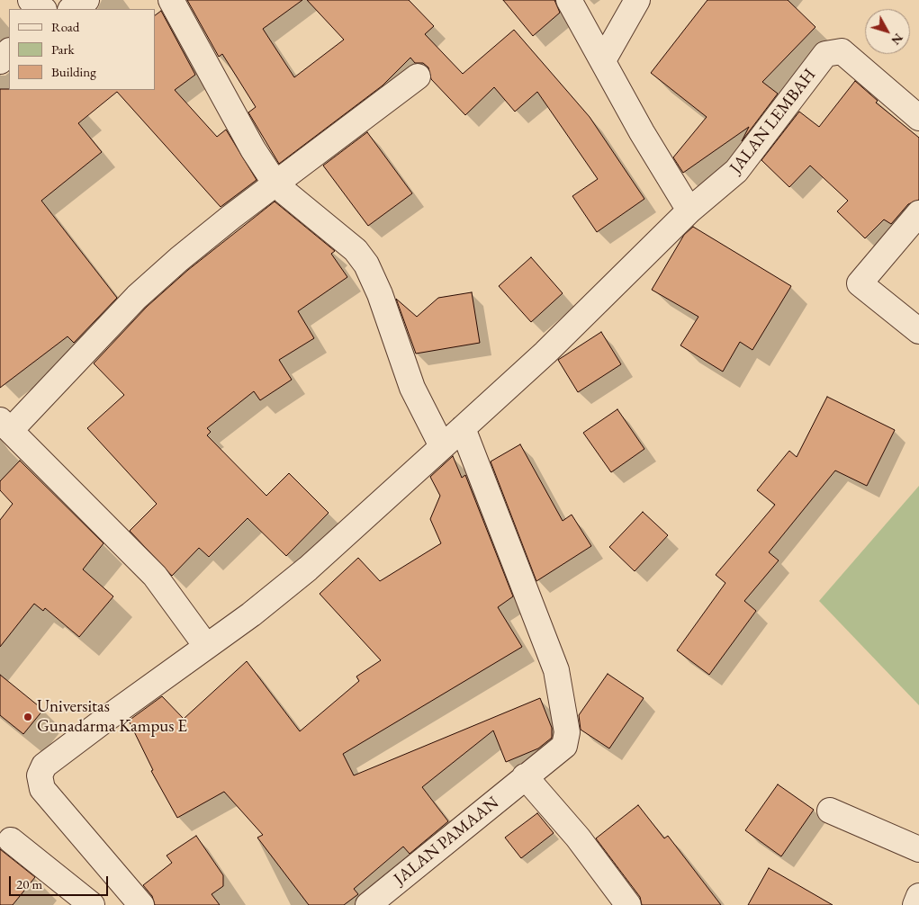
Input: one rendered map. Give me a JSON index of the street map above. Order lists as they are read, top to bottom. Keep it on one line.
{"streets":{"street":["JALAN LEMBAH","JALAN PAMAAN"]},"places":["Universitas Gunadarma Kampus E"],"legend":["Road","Park","Building"],"scale_bar":"20 m","north":"bottom right"}
